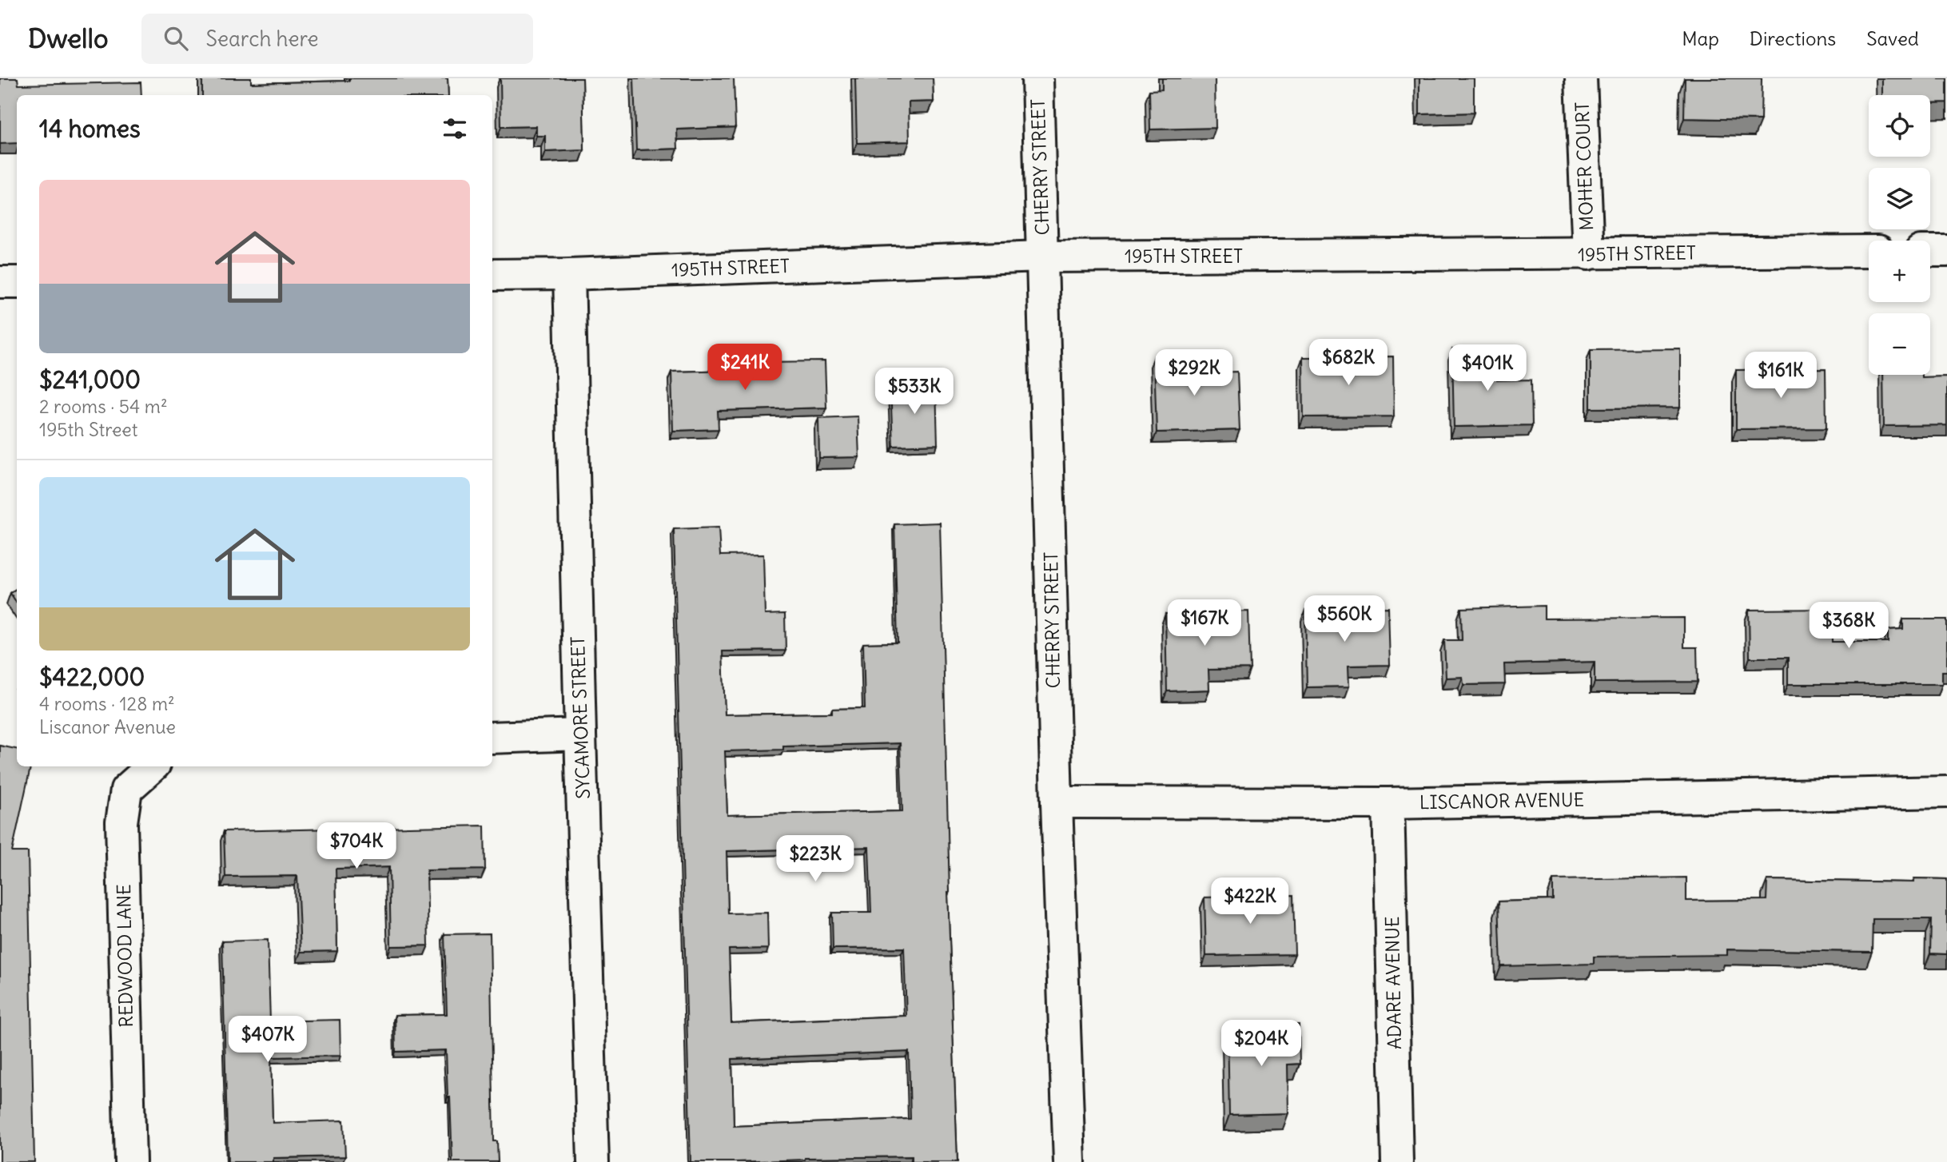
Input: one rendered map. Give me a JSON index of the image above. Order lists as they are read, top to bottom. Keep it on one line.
{"streets":{"street":["MOHER COURT","CHERRY STREET","195TH STREET","SYCAMORE STREET","LISCANOR AVENUE","REDWOOD LANE","ADARE AVENUE"]},"crossings":[["MOHER COURT","195TH STREET"],["CHERRY STREET","195TH STREET"],["CHERRY STREET","LISCANOR AVENUE"],["195TH STREET","SYCAMORE STREET"],["LISCANOR AVENUE","ADARE AVENUE"]],"page":{"header":"Dwello","search":"Search here","nav":["Map","Directions","Saved"],"map_buttons":["+","−"],"heading":"14 homes","list":[{"name":"$241,000","note":"2 rooms · 54 m² · 195th Street"},{"name":"$422,000","note":"4 rooms · 128 m² · Liscanor Avenue"}],"price":["$682K","$241K","$401K","$292K","$161K","$533K","$560K","$167K","$368K","$704K","$223K","$422K","$407K","$204K"]}}
